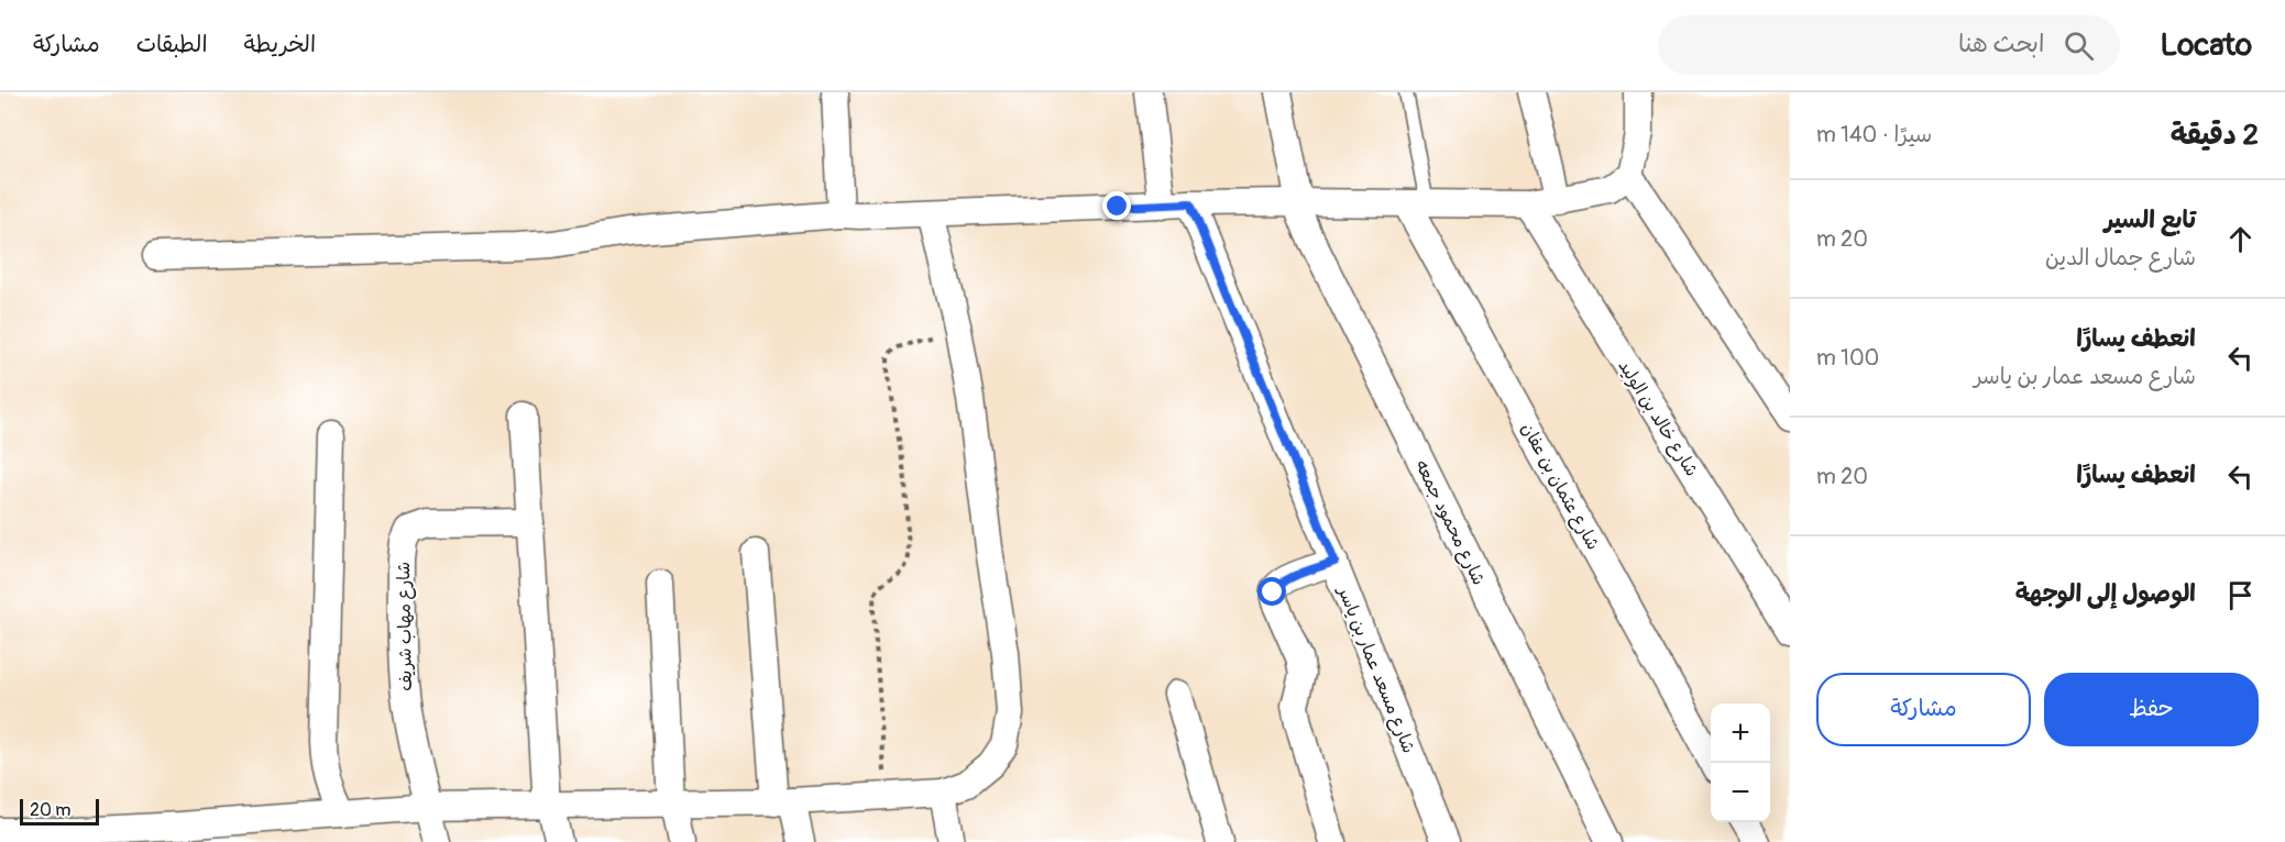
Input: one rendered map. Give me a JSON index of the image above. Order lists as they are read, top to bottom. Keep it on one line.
{"streets":{"street":["شارع خالد بن الوليد","شارع عثمان بن عفان","شارع محمود جمعه","شارع مهاب شريف","شارع مسعد عمار بن ياسر"]},"scale_bar":"20 m","page":{"header":"Locato","search":"ابحث هنا","nav":["الخريطة","الطبقات","مشاركة"],"heading":["2 دقيقة","سيرًا · 140 m"],"list":[["تابع السير","شارع جمال الدين","20 m"],["انعطف يسارًا","شارع مسعد عمار بن ياسر","100 m"],["انعطف يسارًا","20 m"],"الوصول إلى الوجهة"],"buttons":["حفظ","مشاركة"],"map_buttons":["+","−"],"scale":"20 m"}}
